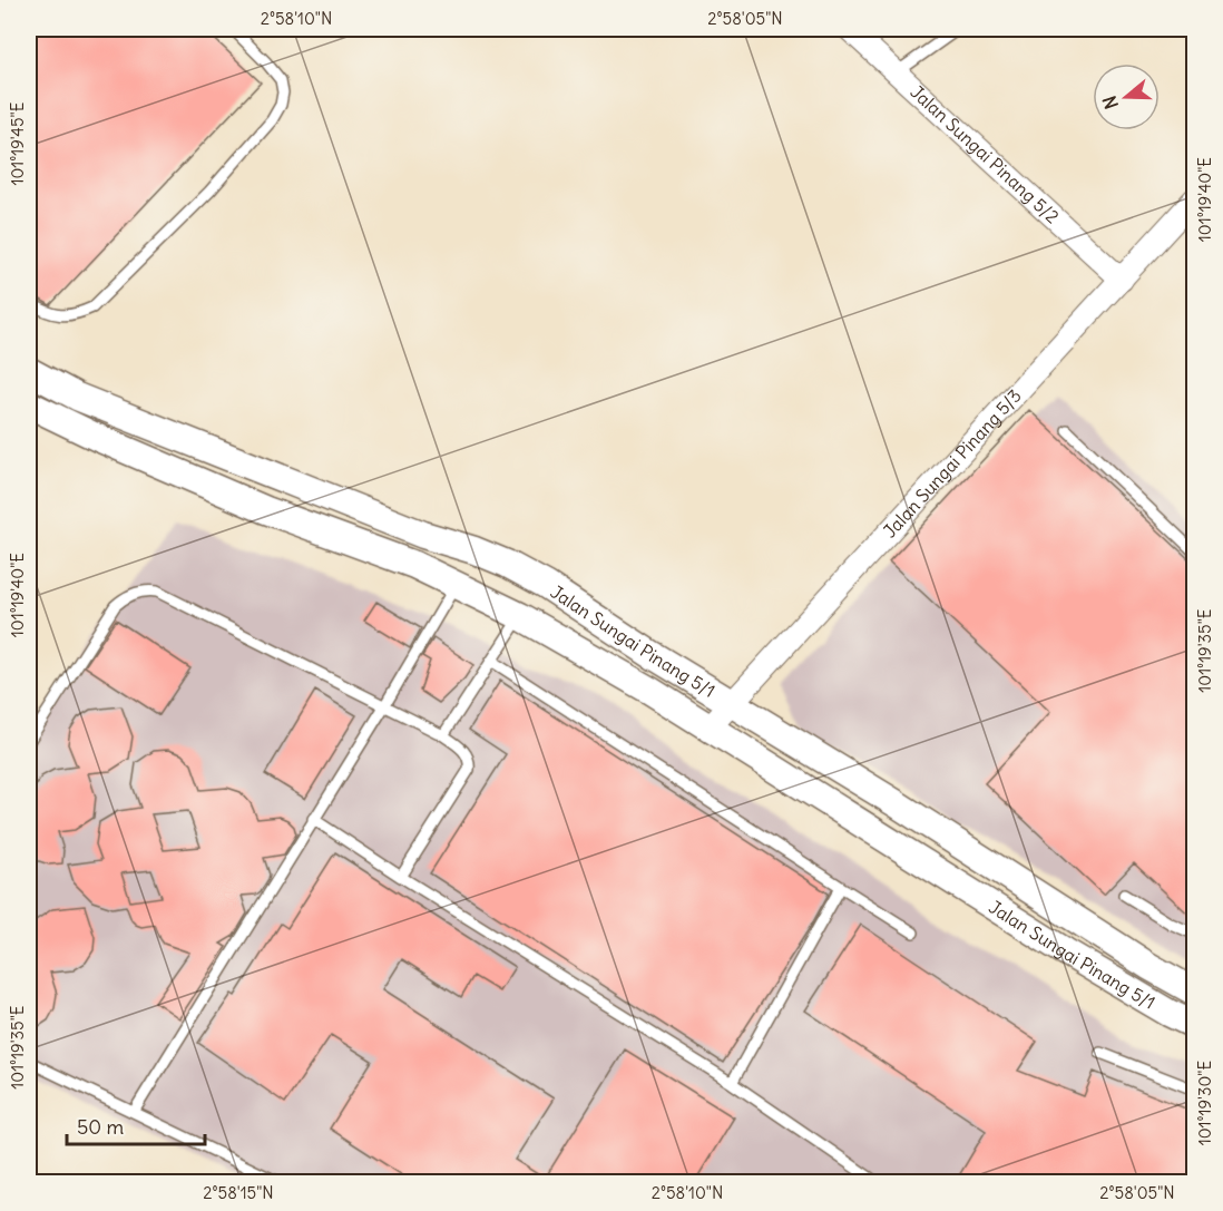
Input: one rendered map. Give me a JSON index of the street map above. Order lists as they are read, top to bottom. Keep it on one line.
{"streets":{"street":["Jalan Sungai Pinang 5/2","Jalan Sungai Pinang 5/3","Jalan Sungai Pinang 5/1"]},"crossings":[["Jalan Sungai Pinang 5/2","Jalan Sungai Pinang 5/3"],["Jalan Sungai Pinang 5/3","Jalan Sungai Pinang 5/1"]],"scale_bar":"50 m","north":"left","coordinates":["2°58'10\"N","2°58'05\"N","101°19'45\"E","101°19'40\"E","101°19'35\"E","101°19'30\"E","2°58'15\"N"]}
